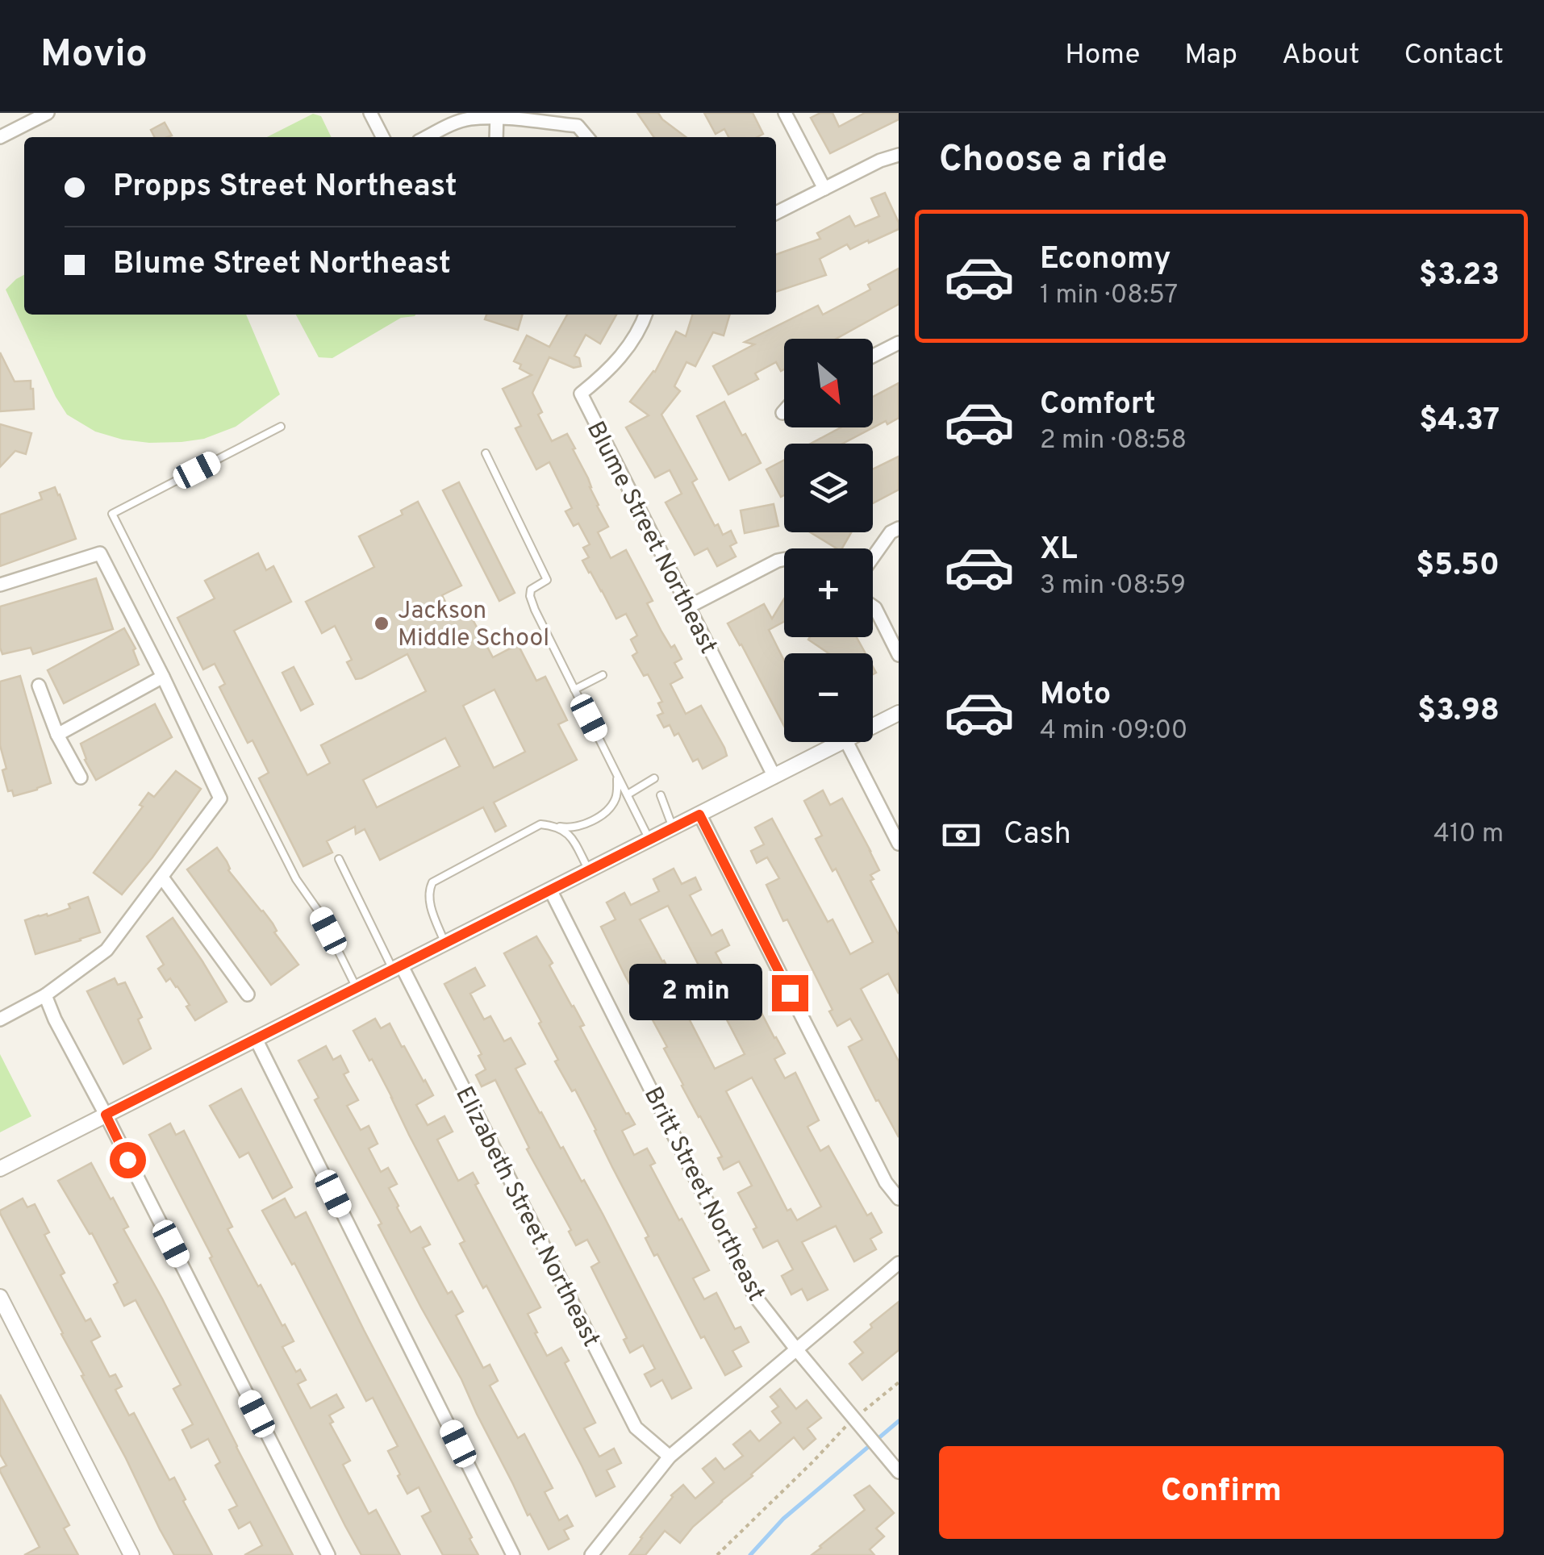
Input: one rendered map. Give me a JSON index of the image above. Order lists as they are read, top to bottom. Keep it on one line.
{"streets":{"street":["Blume Street Northeast","Britt Street Northeast","Elizabeth Street Northeast"]},"places":["Jackson Middle School"],"north":"bottom right","page":{"header":"Movio","nav":["Home","Map","About","Contact"],"heading":"Choose a ride","banner":["Propps Street Northeast","Blume Street Northeast"],"list":[{"name":"Economy","note":"1 min · 08:57","value":"$3.23"},{"name":"Comfort","note":"2 min · 08:58","value":"$4.37"},{"name":"XL","note":"3 min · 08:59","value":"$5.50"},{"name":"Moto","note":"4 min · 09:00","value":"$3.98"}],"map_buttons":["+","−"],"pay":["Cash","410 m"],"bubble":"2 min","buttons":"Confirm"}}
